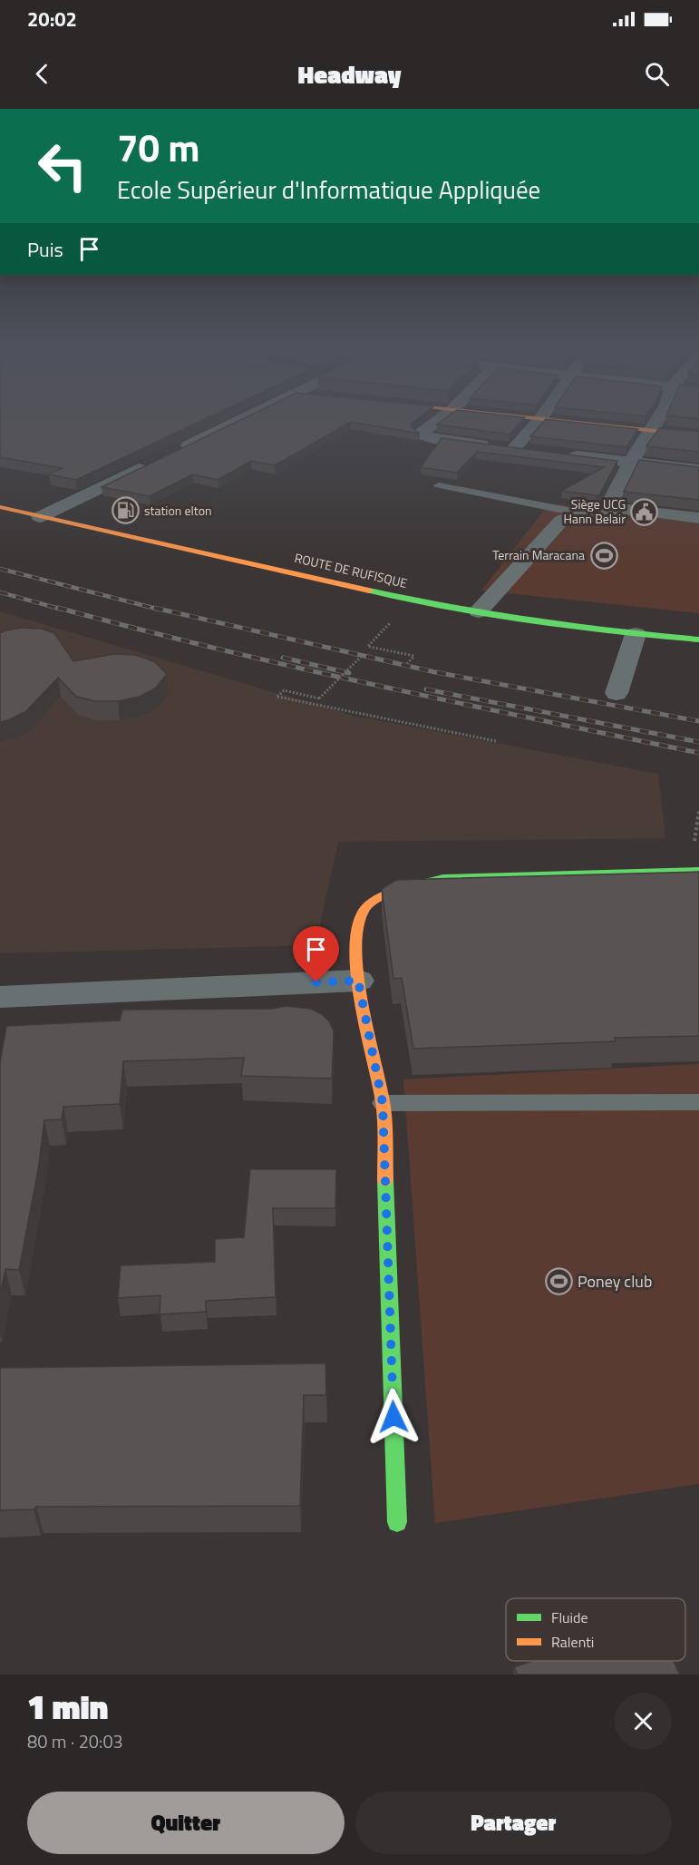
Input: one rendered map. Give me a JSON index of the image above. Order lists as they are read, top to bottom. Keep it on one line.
{"streets":{"street":["ROUTE DE RUFISQUE"]},"places":{"fuel station":["station elton"],"public building":["Siège UCG Hann Belair"],"sports":["Terrain Maracana","Poney club"]},"legend":["Fluide","Ralenti"],"page":{"status":"20:02","header":"Headway","turn":["70 m","Ecole Supérieur d'Informatique Appliquée"],"then":"Puis","heading":["1 min","80 m · 20:03"],"buttons":["Quitter","Partager"]}}
